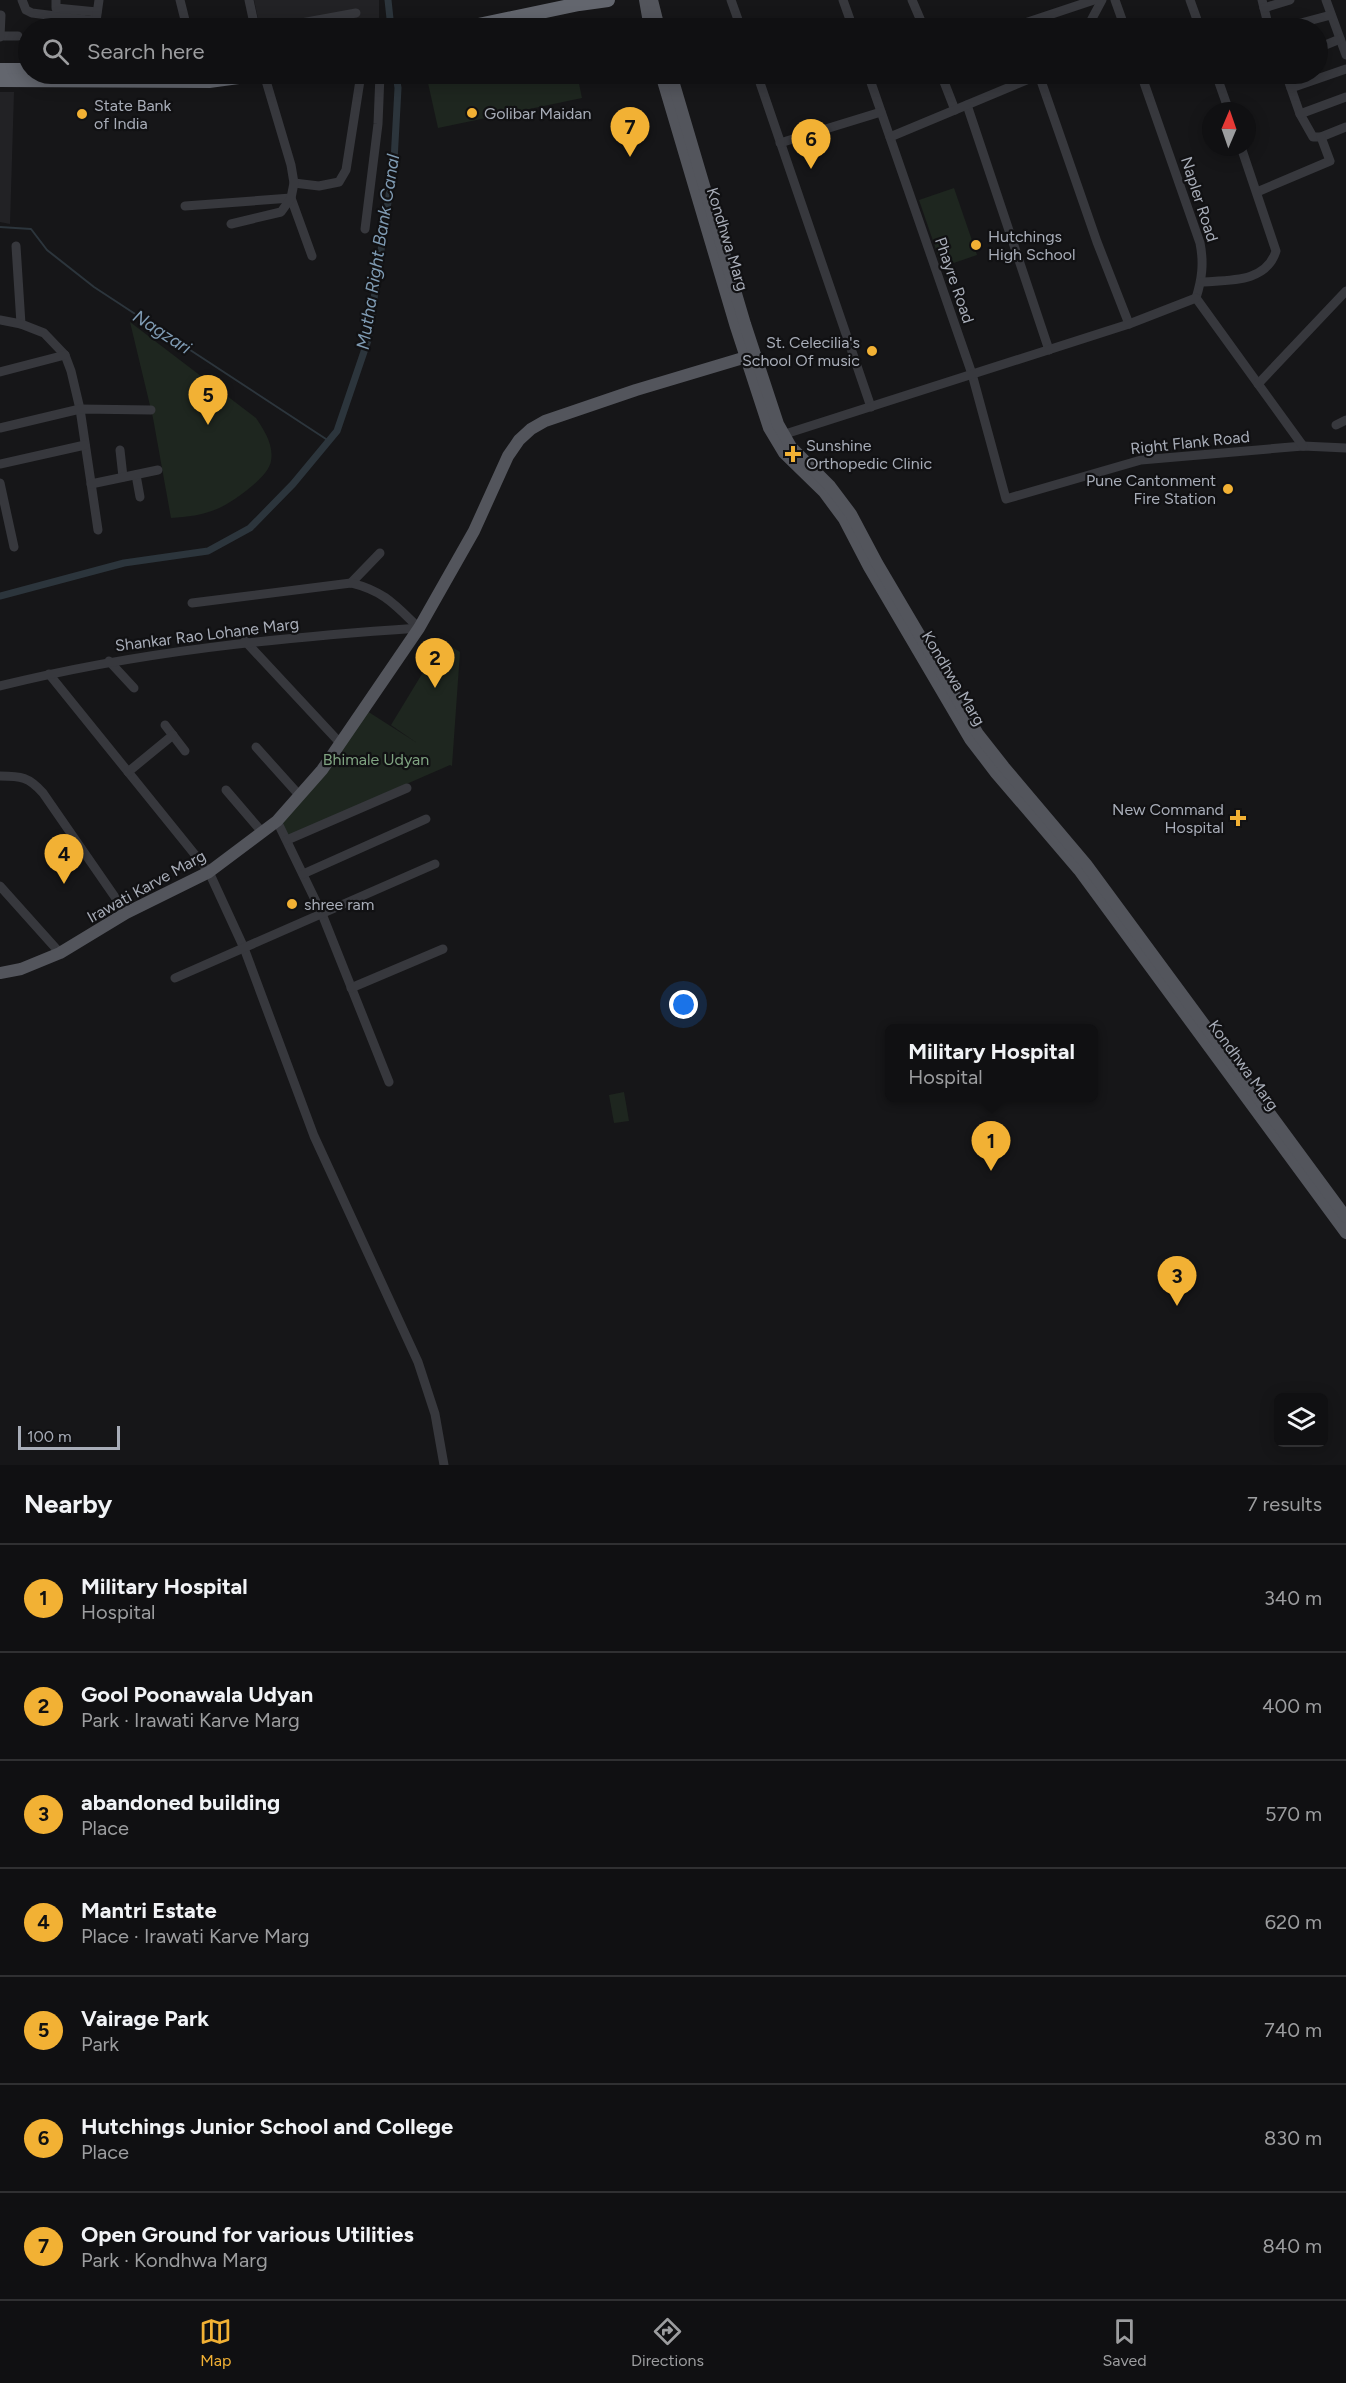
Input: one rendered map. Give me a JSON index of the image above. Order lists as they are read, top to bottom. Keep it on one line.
{"streets":{"main road":["Kondhwa Marg","Irawati Karve Marg"],"street":["Napler Road","Phayre Road","Right Flank Road","Shankar Rao Lohane Marg"]},"crossings":[["Kondhwa Marg","Irawati Karve Marg"],["Phayre Road","Right Flank Road"],["Shankar Rao Lohane Marg","Irawati Karve Marg"]],"water":["Mutha Right Bank Canal","Nagzari"],"parks":["Bhimale Udyan"],"places":{"other":["Golibar Maidan","State Bank of India","Hutchings High School","St. Celecilia's School Of music","Pune Cantonment Fire Station","shree ram"],"health":["Sunshine Orthopedic Clinic","New Command Hospital"]},"scale_bar":"100 m","north":"top","page":{"search":"Search here","pins":["7","6","5","2","4","1","3"],"popup":["Military Hospital","Hospital"],"scale":"100 m","heading":["Nearby","7 results"],"list":[{"mark":"1","name":"Military Hospital","note":"Hospital","value":"340 m"},{"mark":"2","name":"Gool Poonawala Udyan","note":"Park · Irawati Karve Marg","value":"400 m"},{"mark":"3","name":"abandoned building","note":"Place","value":"570 m"},{"mark":"4","name":"Mantri Estate","note":"Place · Irawati Karve Marg","value":"620 m"},{"mark":"5","name":"Vairage Park","note":"Park","value":"740 m"},{"mark":"6","name":"Hutchings Junior School and College","note":"Place","value":"830 m"},{"mark":"7","name":"Open Ground for various Utilities","note":"Park · Kondhwa Marg","value":"840 m"}],"nav":["Map","Directions","Saved"]}}
